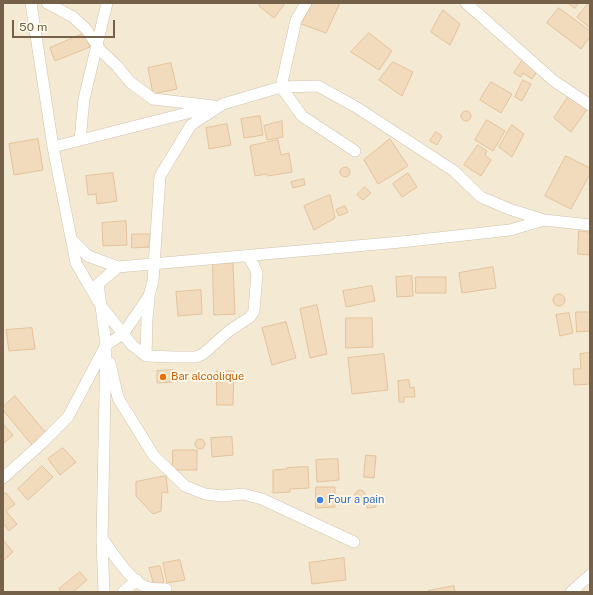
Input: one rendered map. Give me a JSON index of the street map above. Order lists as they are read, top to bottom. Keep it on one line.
{"places":["Bar alcoolique","Four a pain"],"scale_bar":"50 m"}
